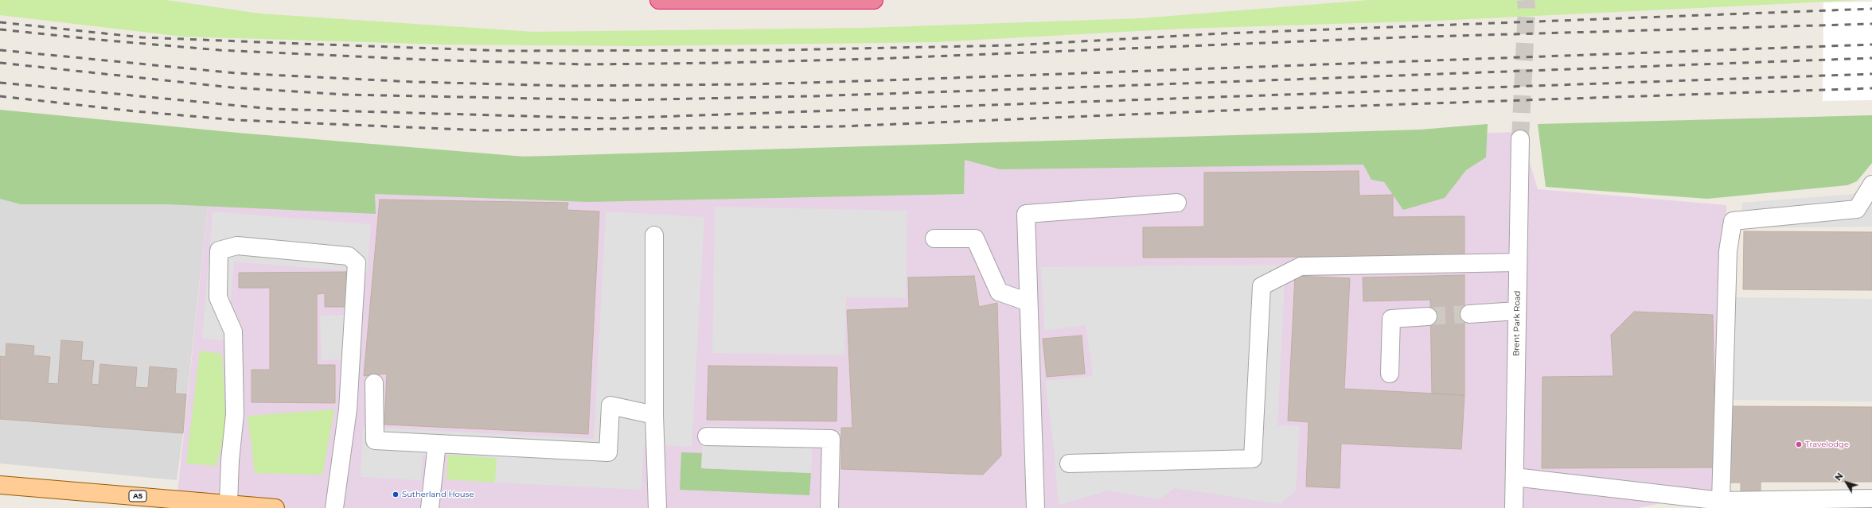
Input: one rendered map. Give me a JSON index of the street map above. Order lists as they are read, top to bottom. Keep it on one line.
{"streets":{"main road":["A5"],"street":["Brent Park Road"]},"places":["Travelodge","Sutherland House"],"north":"top left"}
